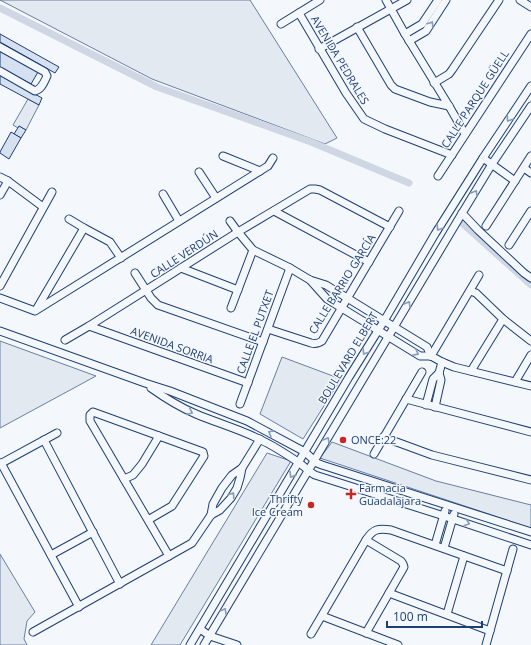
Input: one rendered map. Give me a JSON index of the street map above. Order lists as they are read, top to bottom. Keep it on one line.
{"streets":{"street":["AVENIDA PEDRALES","CALLE PARQUE GÜELL","CALLE VERDÚN","CALLE BARRIO GARCÍA","CALLE EL PUTXET","AVENIDA SORRIA","BOULEVARD ELBERT"]},"crossings":[["AVENIDA PEDRALES","CALLE PARQUE GÜELL"],["CALLE VERDÚN","CALLE BARRIO GARCÍA"],["CALLE VERDÚN","AVENIDA SORRIA"],["CALLE BARRIO GARCÍA","CALLE EL PUTXET"],["CALLE EL PUTXET","AVENIDA SORRIA"]],"places":{"other":["ONCE:22","Thrifty Ice Cream"],"health":["Farmacia Guadalajara"]},"scale_bar":"100 m"}
